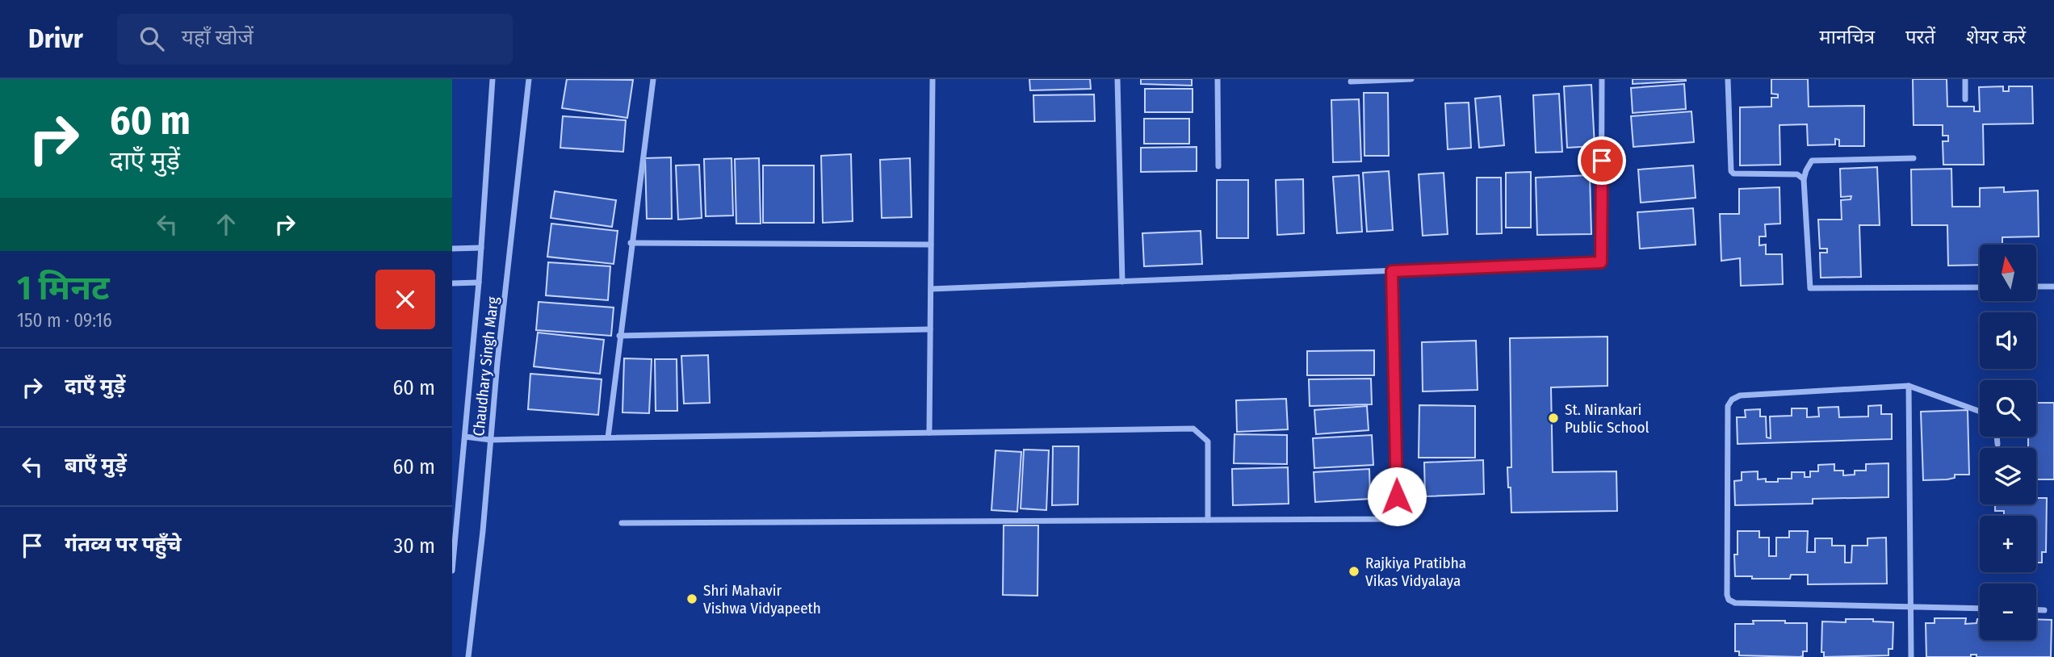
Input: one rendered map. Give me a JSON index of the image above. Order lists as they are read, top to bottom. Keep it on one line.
{"streets":{"street":["Chaudhary Singh Marg"]},"places":["St. Nirankari Public School","Rajkiya Pratibha Vikas Vidyalaya","Shri Mahavir Vishwa Vidyapeeth"],"north":"top","page":{"header":"Drivr","search":"यहाँ खोजें","nav":["मानचित्र","परतें","शेयर करें"],"turn":["60 m","दाएँ मुड़ें"],"map_buttons":["+","−"],"heading":["1 मिनट","150 m · 09:16"],"list":[{"name":"दाएँ मुड़ें","value":"60 m"},{"name":"बाएँ मुड़ें","value":"60 m"},{"name":"गंतव्य पर पहुँचे","value":"30 m"}]}}
